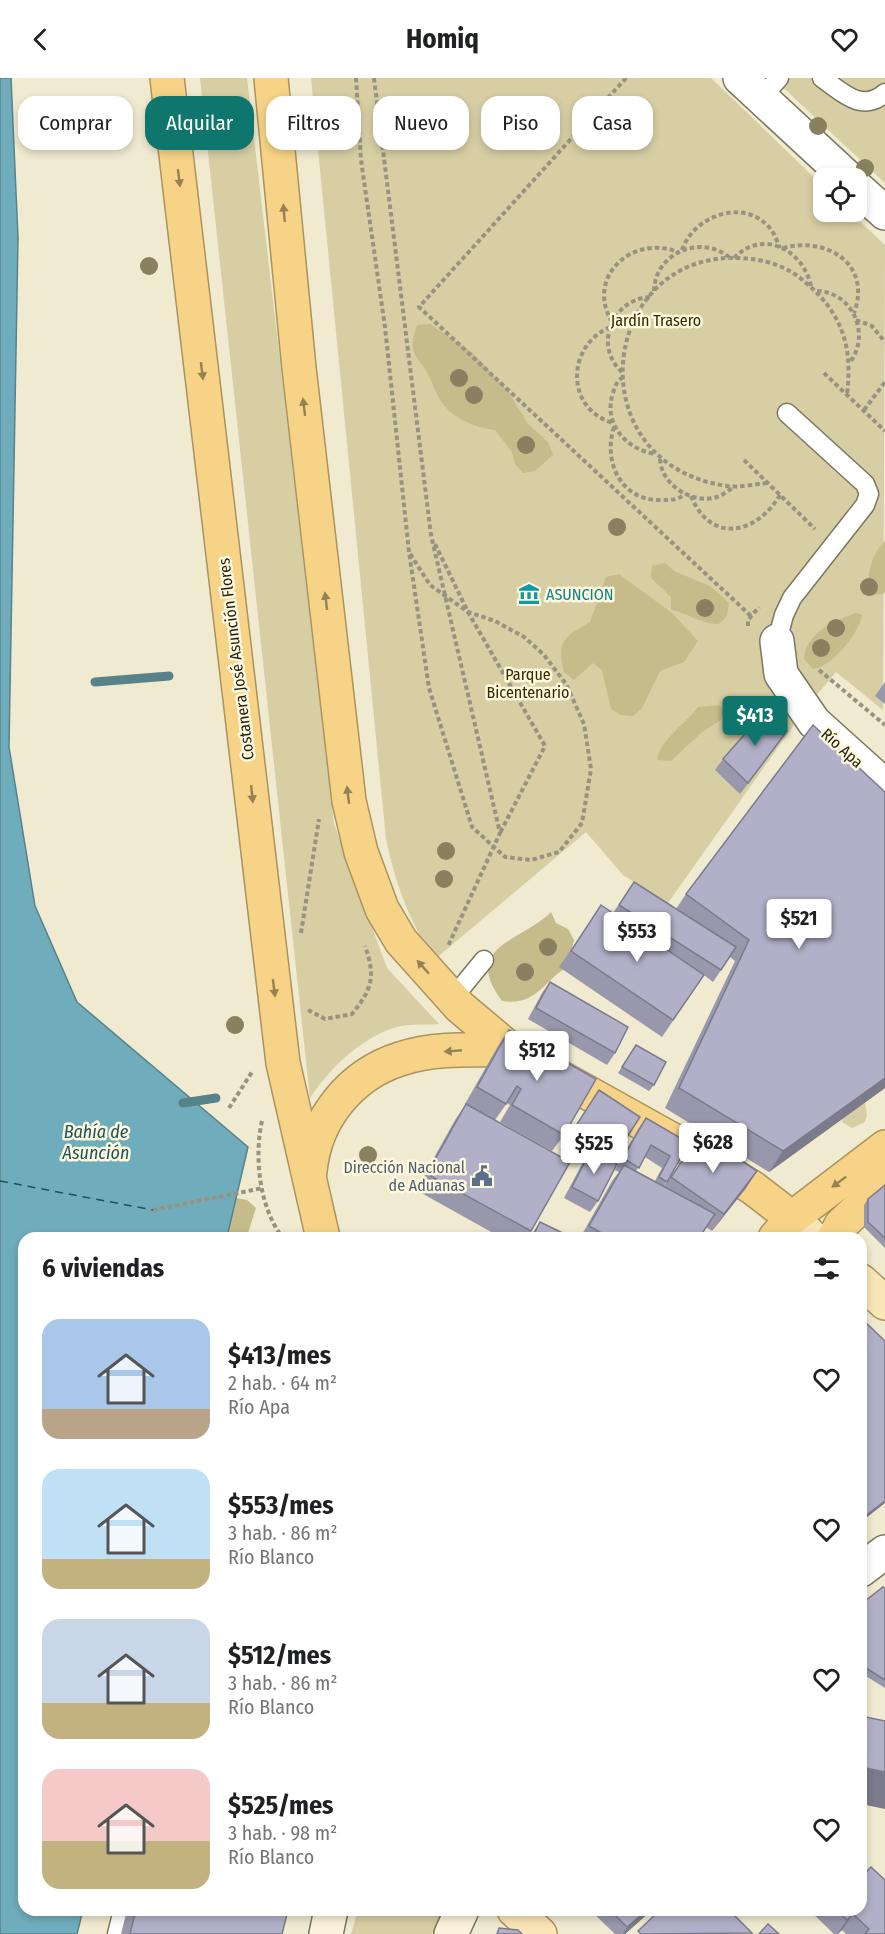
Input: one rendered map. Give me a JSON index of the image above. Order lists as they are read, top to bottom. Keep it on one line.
{"streets":{"highway":["Costanera José Asunción Flores"],"street":["Río Apa"]},"water":["Bahía de Asunción"],"parks":["Jardín Trasero","Parque Bicentenario"],"places":{"museum":["ASUNCION"],"public building":["Dirección Nacional de Aduanas"]},"page":{"header":"Homiq","chip":["Comprar","Alquilar","Filtros","Nuevo","Piso","Casa"],"price":["$413","$521","$553","$512","$628","$525"],"heading":"6 viviendas","list":[{"name":"$413/mes","note":"2 hab. · 64 m² · Río Apa"},{"name":"$553/mes","note":"3 hab. · 86 m² · Río Blanco"},{"name":"$512/mes","note":"3 hab. · 86 m² · Río Blanco"},{"name":"$525/mes","note":"3 hab. · 98 m² · Río Blanco"}]}}
